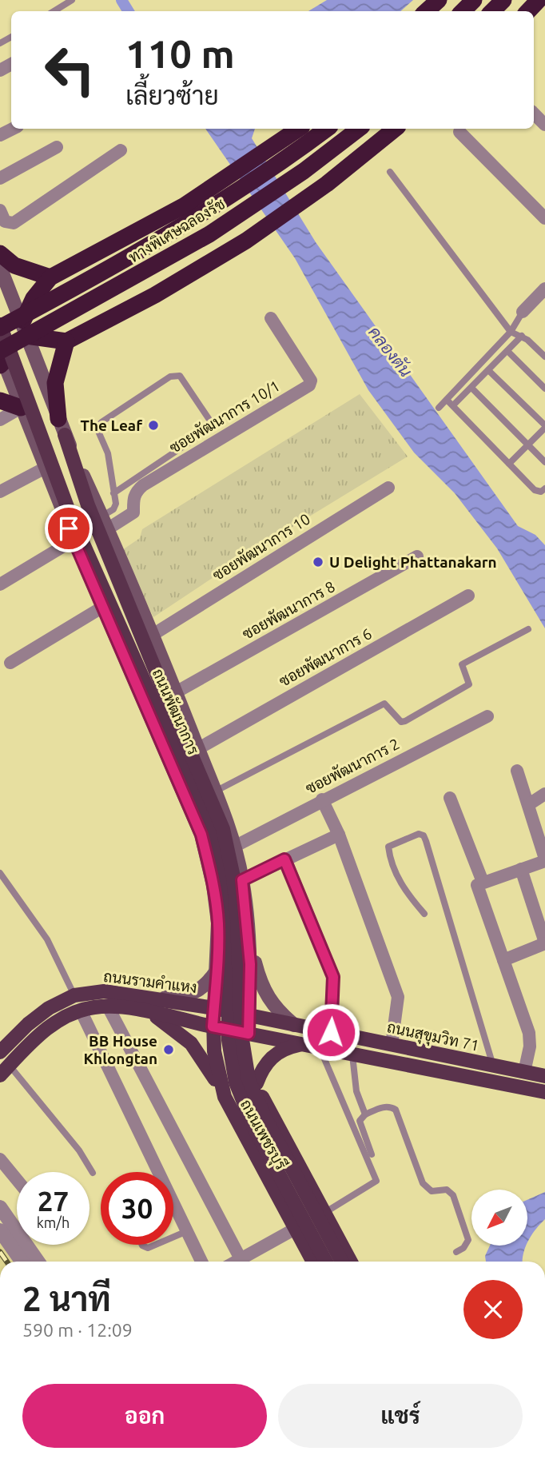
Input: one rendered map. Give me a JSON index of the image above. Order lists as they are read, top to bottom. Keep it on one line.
{"streets":{"highway":["ทางพิเศษฉลองรัช"],"main road":["ถนนพัฒนาการ","ถนนรามคำแหง","ถนนสุขุมวิท 71","ถนนเพชรบุรี"],"street":["ซอยพัฒนาการ 10/1","ซอยพัฒนาการ 10","ซอยพัฒนาการ 8","ซอยพัฒนาการ 6","ซอยพัฒนาการ 2"]},"crossings":[["ทางพิเศษฉลองรัช","ถนนพัฒนาการ"],["ซอยพัฒนาการ 10/1","ถนนพัฒนาการ"],["ซอยพัฒนาการ 10","ถนนพัฒนาการ"],["ซอยพัฒนาการ 8","ถนนพัฒนาการ"],["ซอยพัฒนาการ 6","ถนนพัฒนาการ"],["ถนนพัฒนาการ","ซอยพัฒนาการ 2"],["ถนนพัฒนาการ","ถนนรามคำแหง"],["ถนนพัฒนาการ","ถนนสุขุมวิท 71"],["ถนนพัฒนาการ","ถนนเพชรบุรี"],["ถนนรามคำแหง","ถนนสุขุมวิท 71"],["ถนนรามคำแหง","ถนนเพชรบุรี"],["ถนนสุขุมวิท 71","ถนนเพชรบุรี"]],"water":["คลองตัน"],"places":["The Leaf","U Delight Phattanakarn","BB House Khlongtan"],"north":"bottom left","page":{"turn":["110 m","เลี้ยวซ้าย"],"speed":"27 km/h","limit":"30","heading":["2 นาที","590 m · 12:09"],"buttons":["ออก","แชร์"]}}
